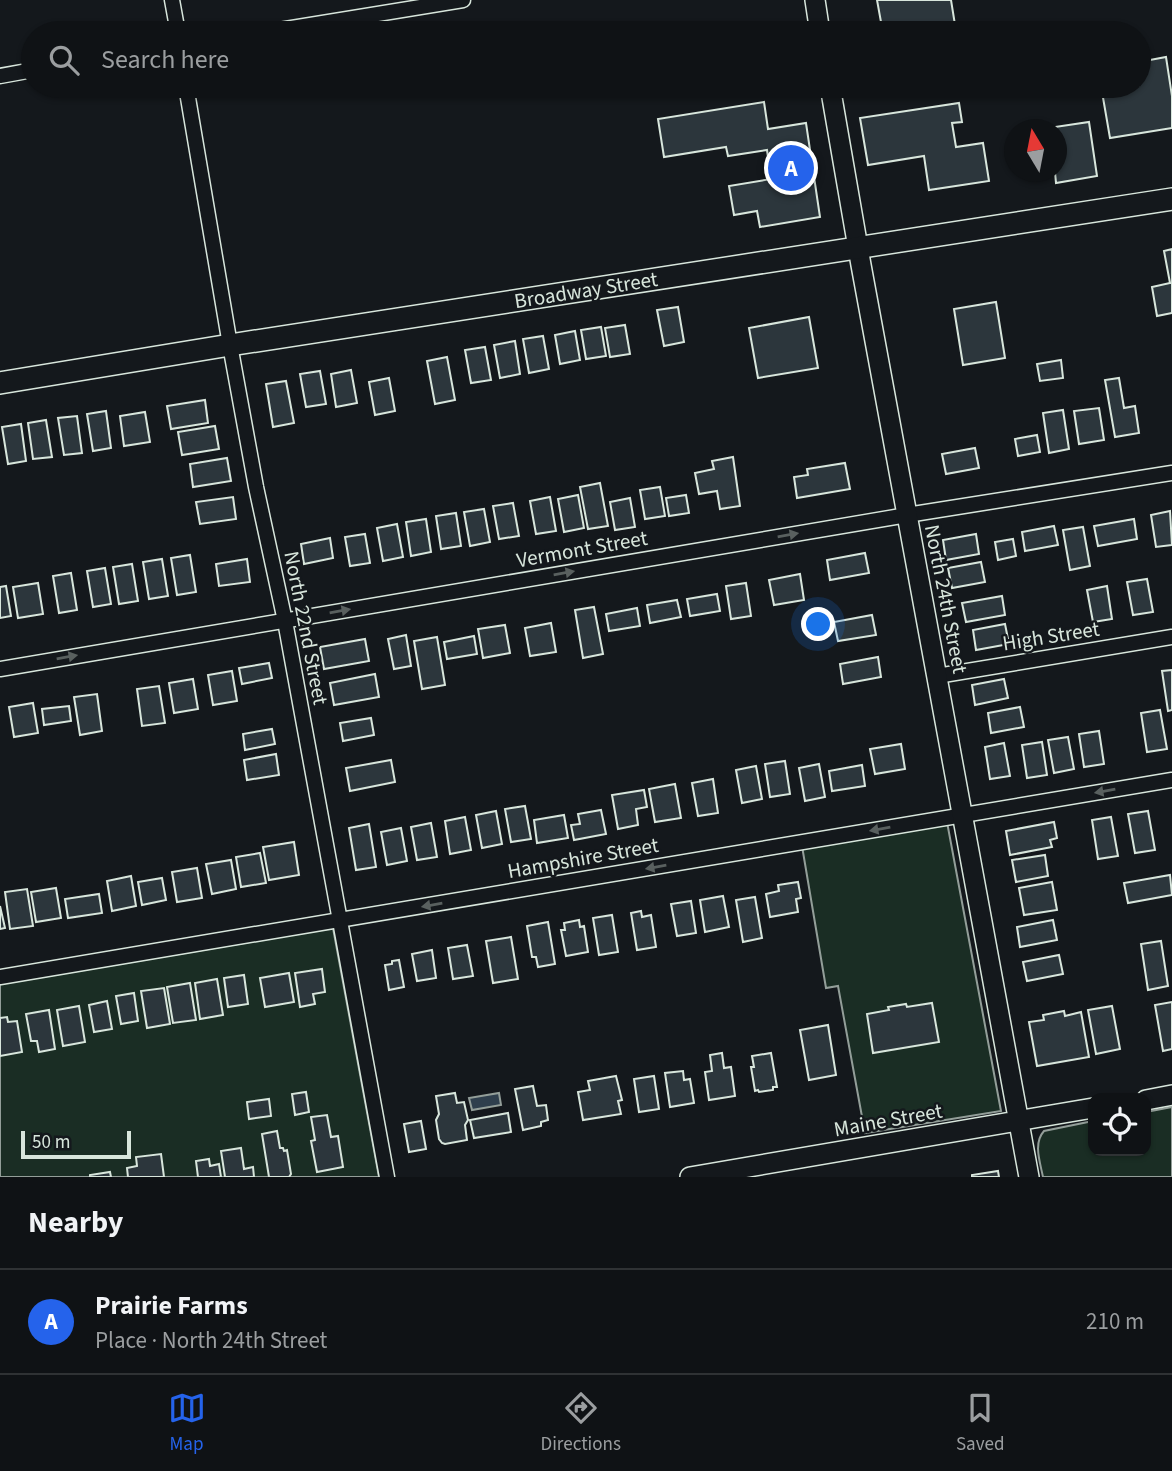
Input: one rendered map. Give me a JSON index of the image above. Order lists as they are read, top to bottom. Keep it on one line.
{"streets":{"main road":["Broadway Street","North 24th Street","Maine Street"],"street":["Vermont Street","North 22nd Street","High Street","Hampshire Street"]},"crossings":[["Broadway Street","North 24th Street"],["Broadway Street","North 22nd Street"],["Vermont Street","North 24th Street"],["Vermont Street","North 22nd Street"],["North 24th Street","High Street"],["North 24th Street","Hampshire Street"],["North 24th Street","Maine Street"],["North 22nd Street","Hampshire Street"]],"one_way":["Vermont Street","Hampshire Street"],"scale_bar":"50 m","north":"top","page":{"search":"Search here","pins":"A","scale":"50 m","heading":"Nearby","list":[{"mark":"A","name":"Prairie Farms","note":"Place · North 24th Street","value":"210 m"}],"nav":["Map","Directions","Saved"]}}
